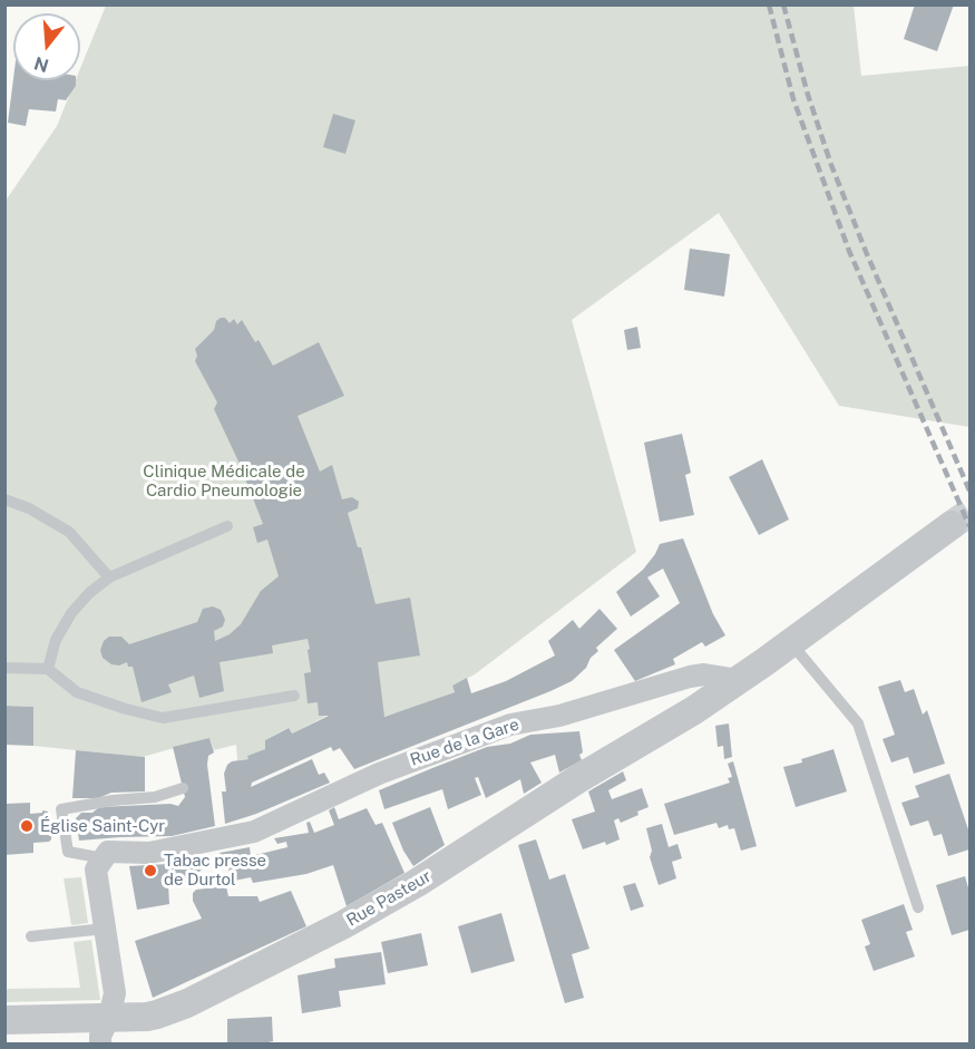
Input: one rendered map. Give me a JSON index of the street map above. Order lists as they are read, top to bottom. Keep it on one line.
{"streets":{"street":["Rue de la Gare","Rue Pasteur"]},"crossings":[["Rue de la Gare","Rue Pasteur"]],"parks":["Clinique Médicale de Cardio Pneumologie"],"places":["Église Saint-Cyr","Tabac presse de Durtol"],"north":"bottom"}
